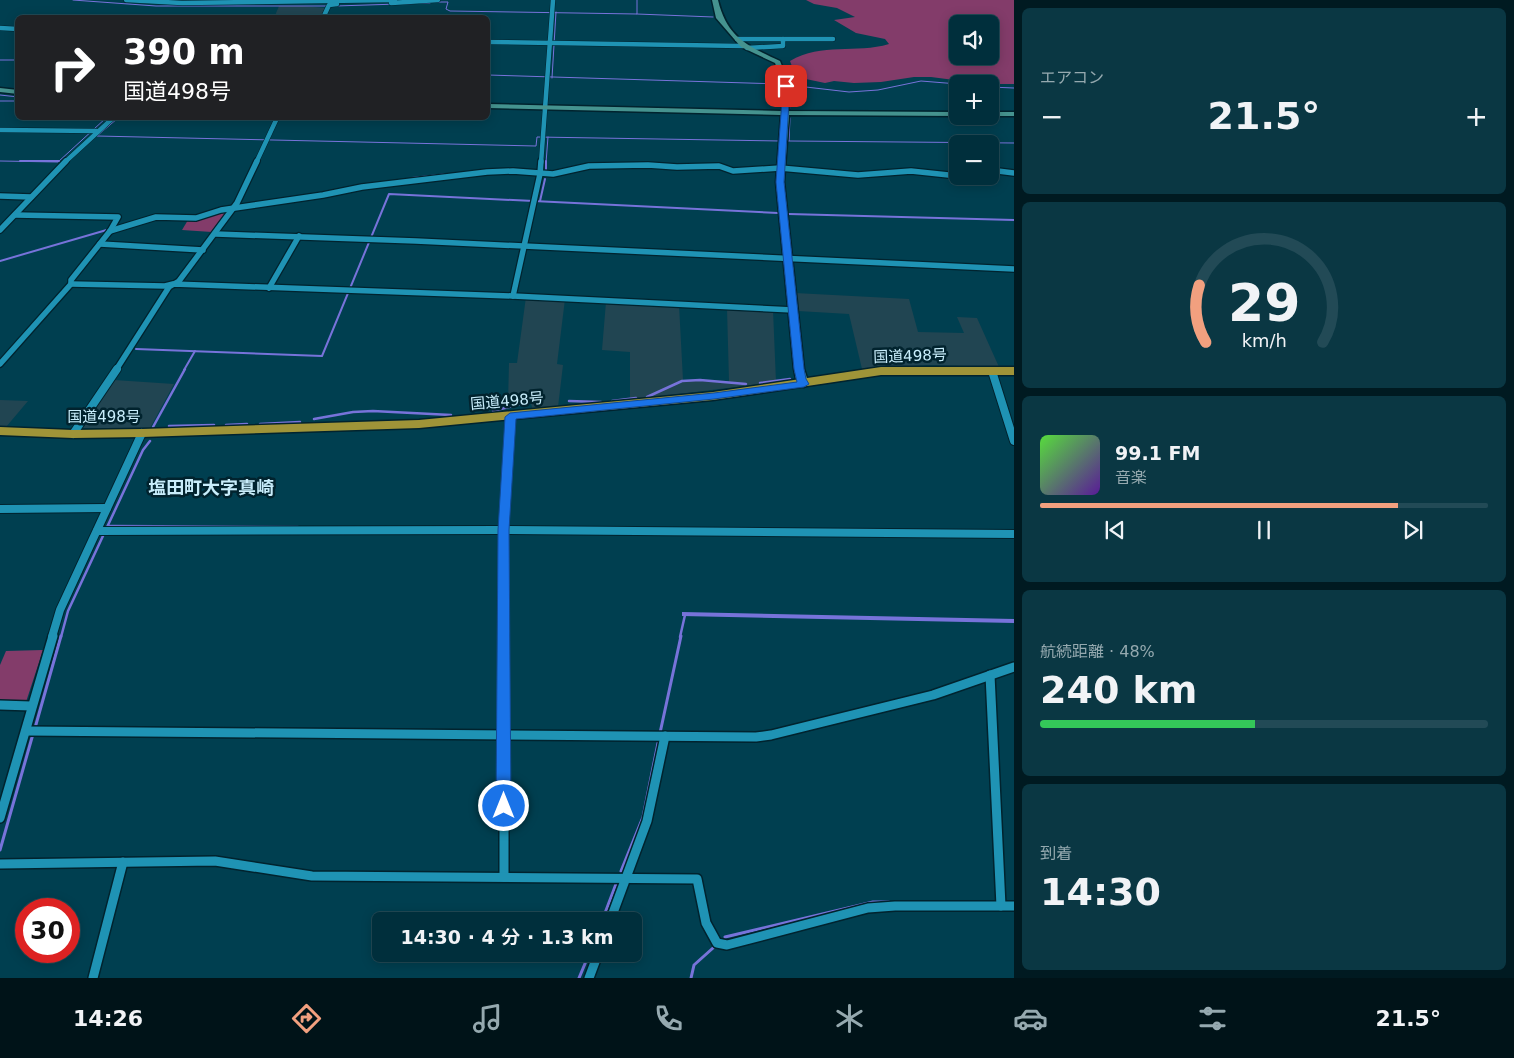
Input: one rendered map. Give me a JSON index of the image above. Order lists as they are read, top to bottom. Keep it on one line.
{"streets":{"highway":["国道498号"]},"districts":["塩田町大字真崎"],"page":{"tile":["エアコン",["航続距離 · 48%","240 km"],["到着","14:30"]],"map_buttons":["+","−"],"turn":["390 m","国道498号"],"heat":["−","21.5°","+"],"song":["99.1 FM","音楽"],"limit":"30","trip":"14:30 · 4 分 · 1.3 km","tabs":["14:26","21.5°"],"gauge":["29","km/h"]}}
